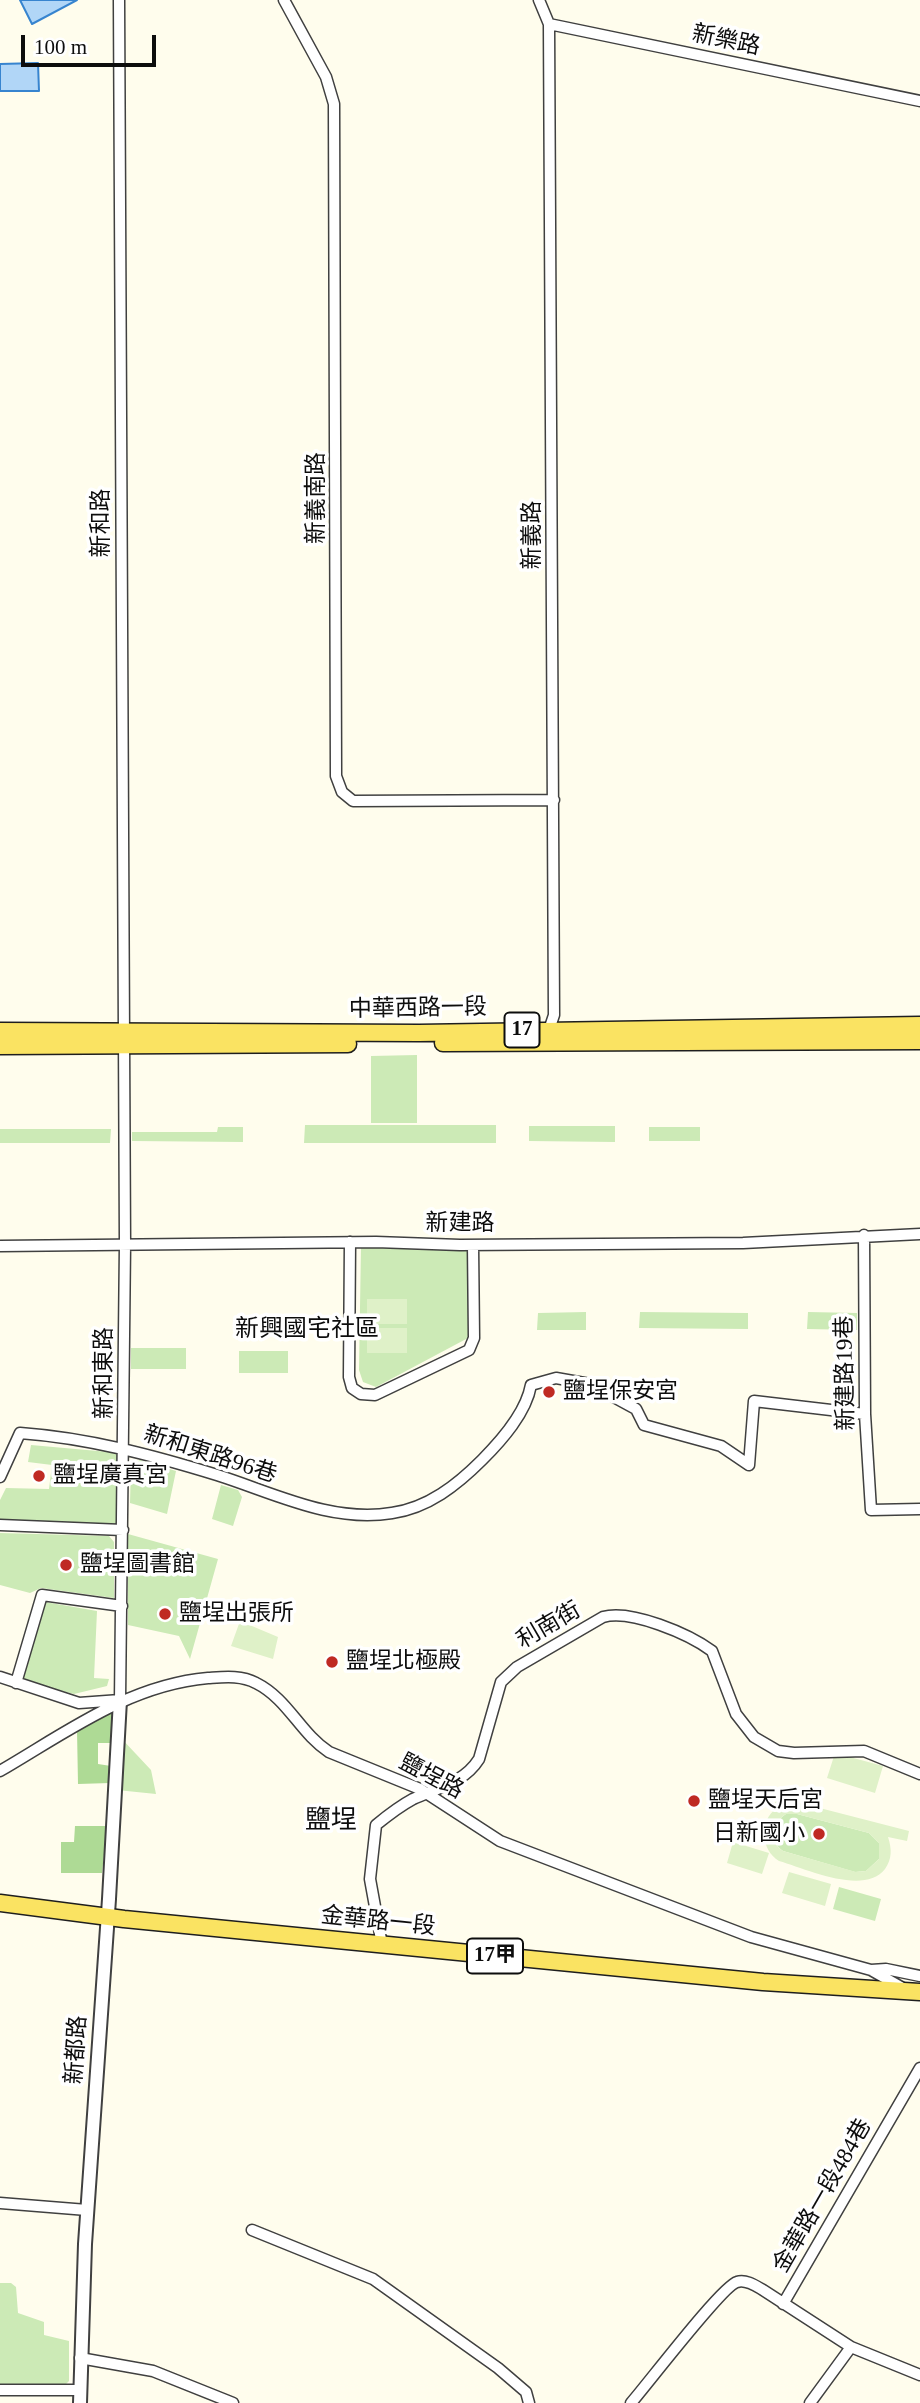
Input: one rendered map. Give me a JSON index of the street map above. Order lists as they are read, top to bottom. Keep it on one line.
{"streets":{"main road":["中華西路一段","17","金華路一段","17甲"],"street":["新樂路","新義南路","新和路","新義路","新建路","新和東路","新建路19巷","新和東路96巷","利南街","鹽埕路","新都路","金華路一段484巷"]},"crossings":[["新樂路","新義路"],["新義南路","新義路"],["新和路","中華西路一段"],["新和路","新和東路"],["新義路","中華西路一段"],["中華西路一段","新和東路"],["新建路","新和東路"],["新建路","新建路19巷"],["新和東路","新和東路96巷"],["新和東路","鹽埕路"],["新和東路","新都路"],["新建路19巷","新和東路96巷"],["利南街","鹽埕路"],["利南街","金華路一段"],["鹽埕路","金華路一段"],["鹽埕路","新都路"],["金華路一段","新都路"]],"districts":["新興國宅社區","鹽埕"],"places":["鹽埕保安宮","鹽埕廣真宮","鹽埕圖書館","鹽埕出張所","鹽埕北極殿","鹽埕天后宮","日新國小"],"scale_bar":"100 m"}
